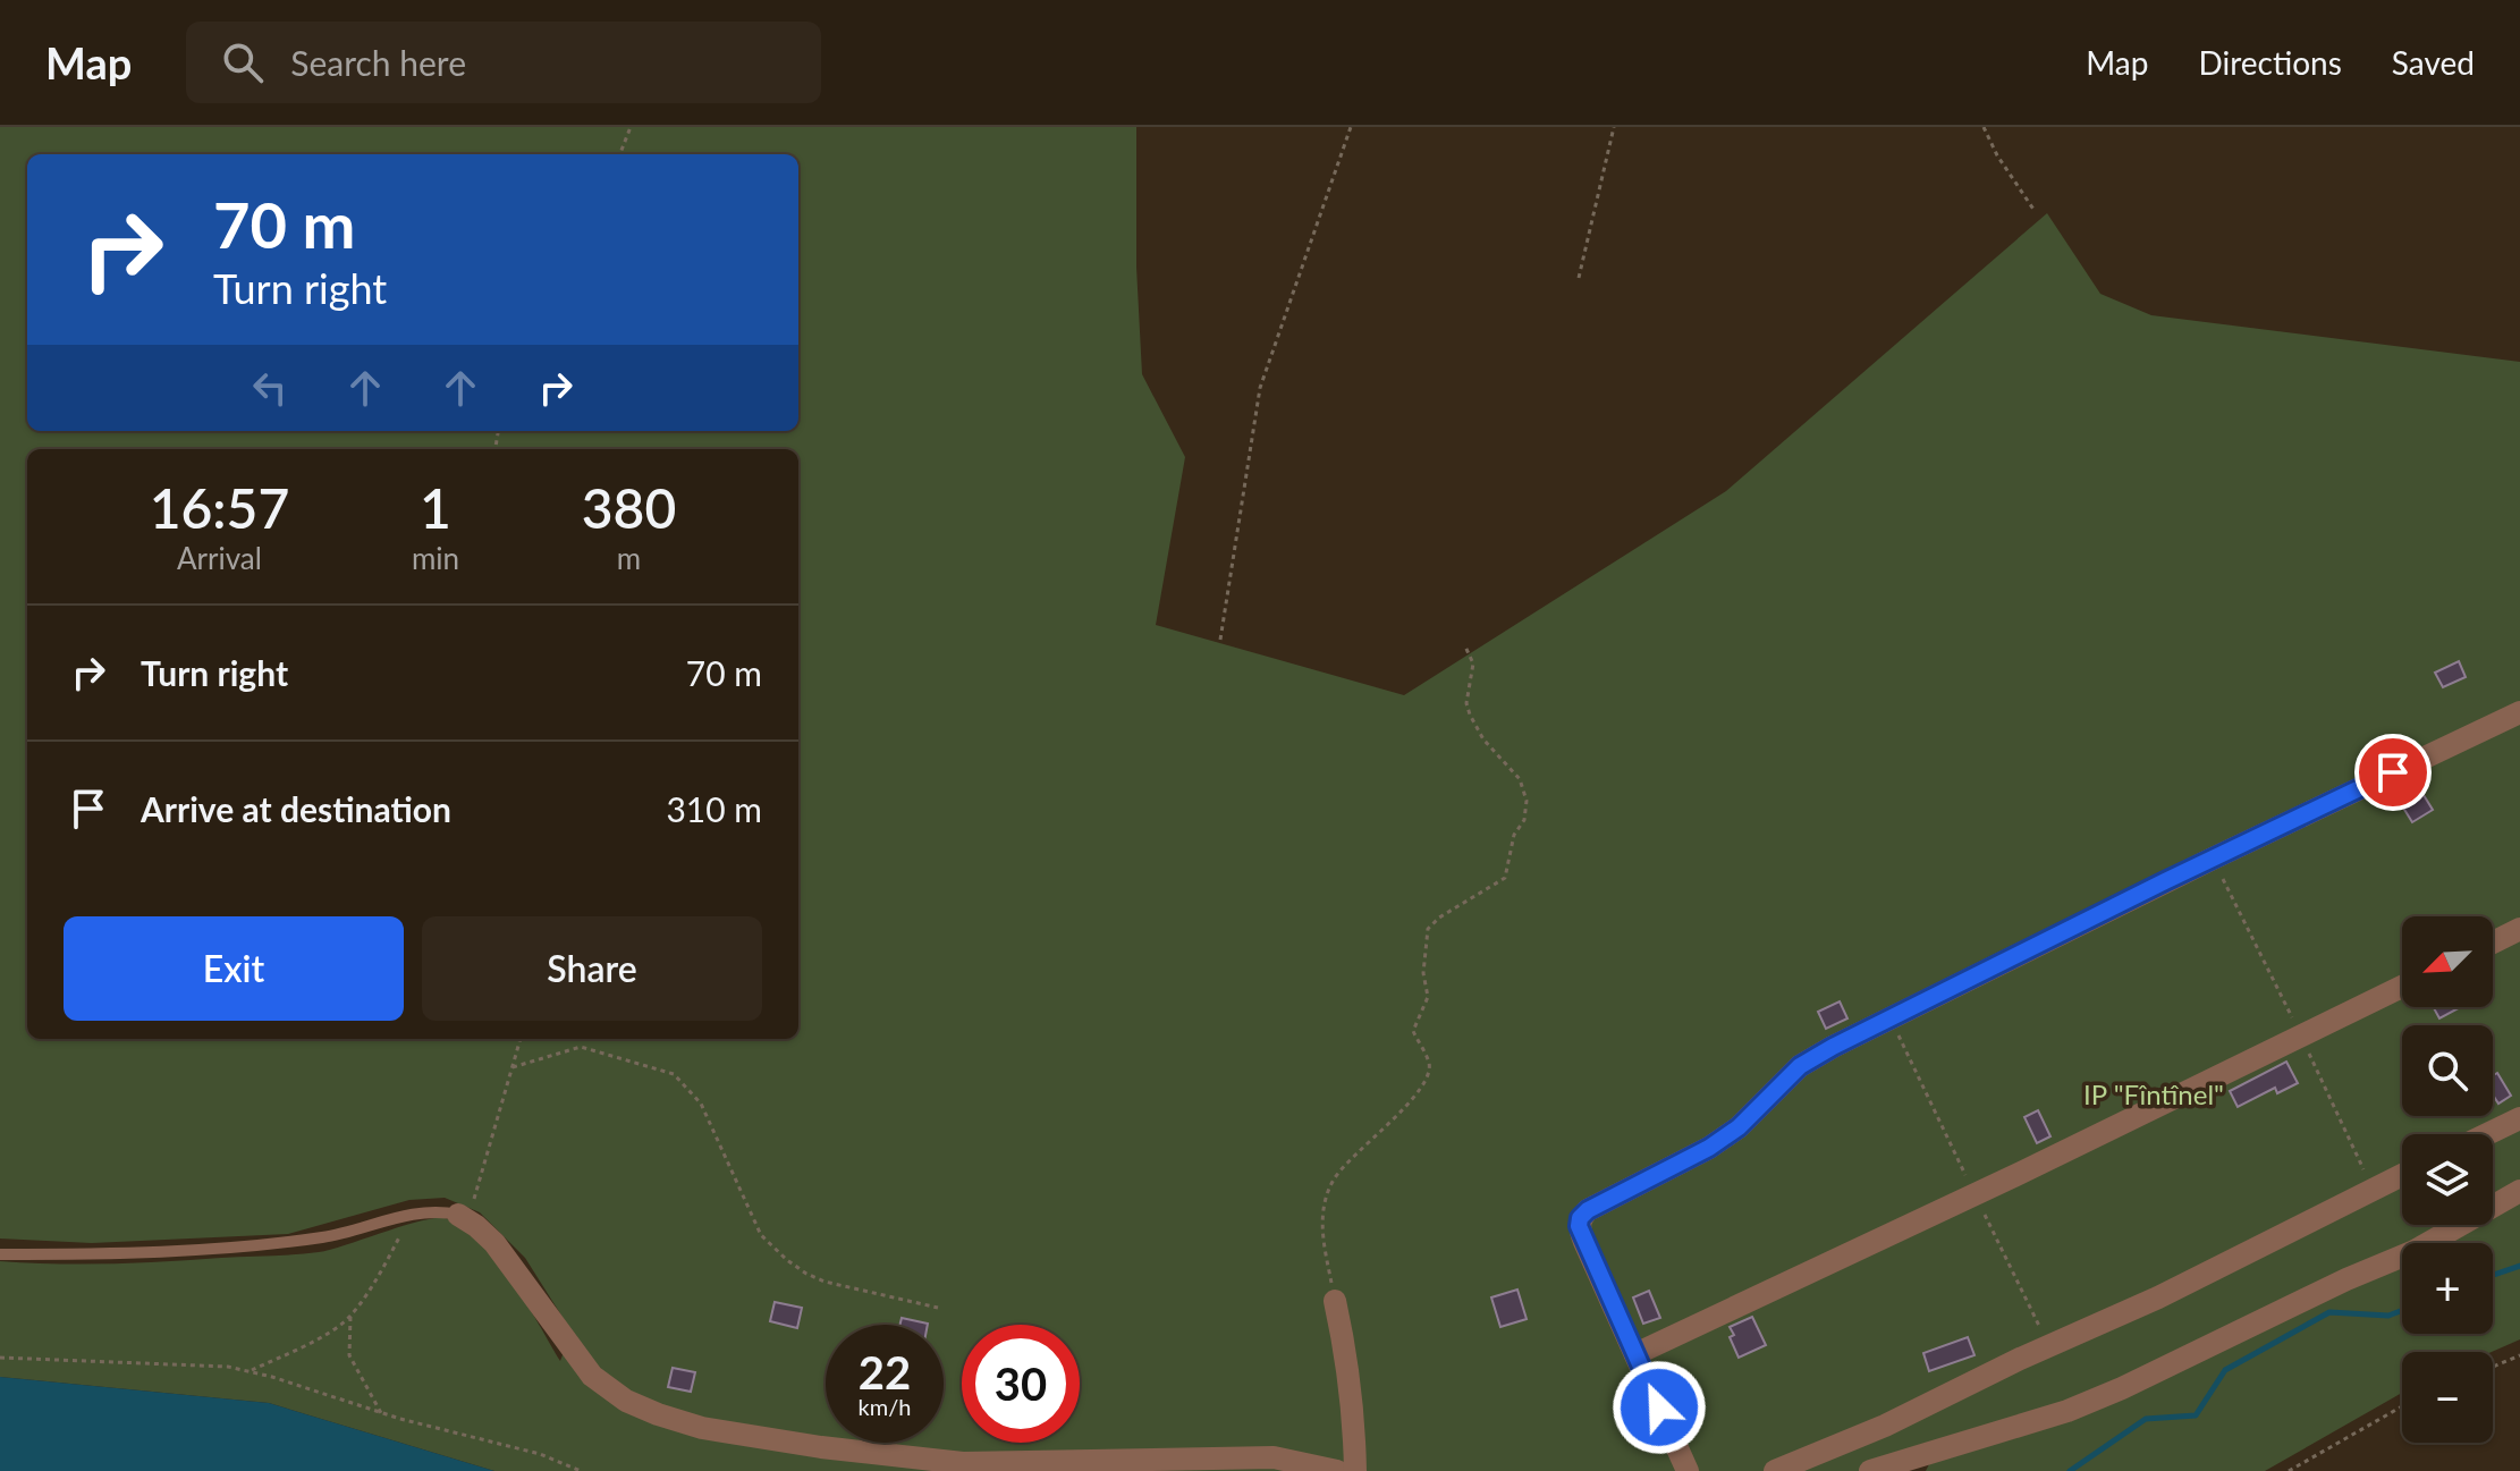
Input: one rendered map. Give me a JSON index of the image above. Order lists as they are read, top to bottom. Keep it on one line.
{"parks":["IP \"Fîntînel\""],"north":"bottom left","page":{"header":"Map","search":"Search here","nav":["Map","Directions","Saved"],"turn":["70 m","Turn right"],"eta":["16:57","Arrival","1","min","380","m"],"list":[{"name":"Turn right","value":"70 m"},{"name":"Arrive at destination","value":"310 m"}],"buttons":["Exit","Share"],"map_buttons":["+","−"],"speed":"22 km/h","limit":"30"}}
